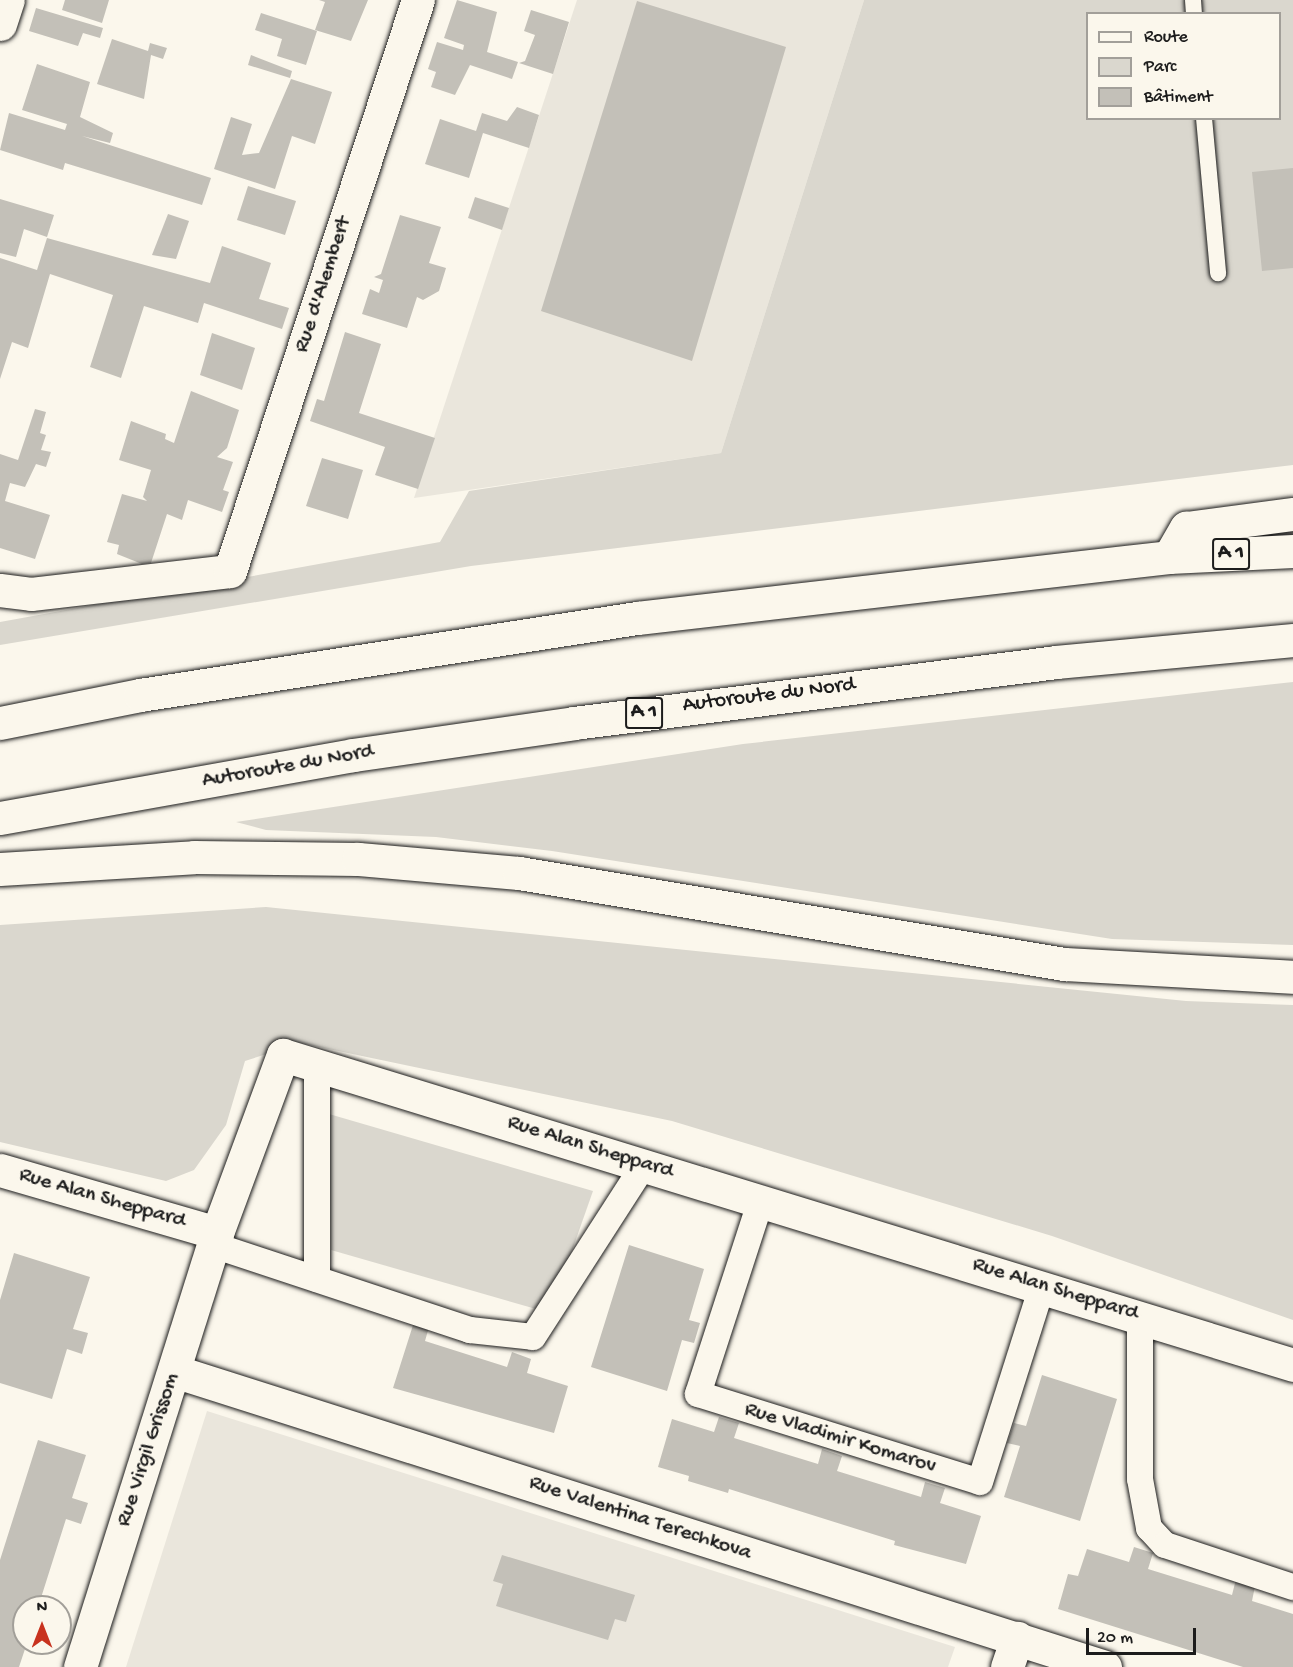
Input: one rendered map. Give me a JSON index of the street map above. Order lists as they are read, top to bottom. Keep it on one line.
{"streets":{"main road":["Rue d'Alembert","A 1","Autoroute du Nord","Rue Alan Sheppard","Rue Virgil Grissom","Rue Valentina Terechkova"],"street":["Rue Vladimir Komarov"]},"crossings":[["Rue Alan Sheppard","Rue Vladimir Komarov"],["Rue Alan Sheppard","Rue Virgil Grissom"],["Rue Virgil Grissom","Rue Valentina Terechkova"]],"legend":["Route","Parc","Bâtiment"],"scale_bar":"20 m","north":"top"}
